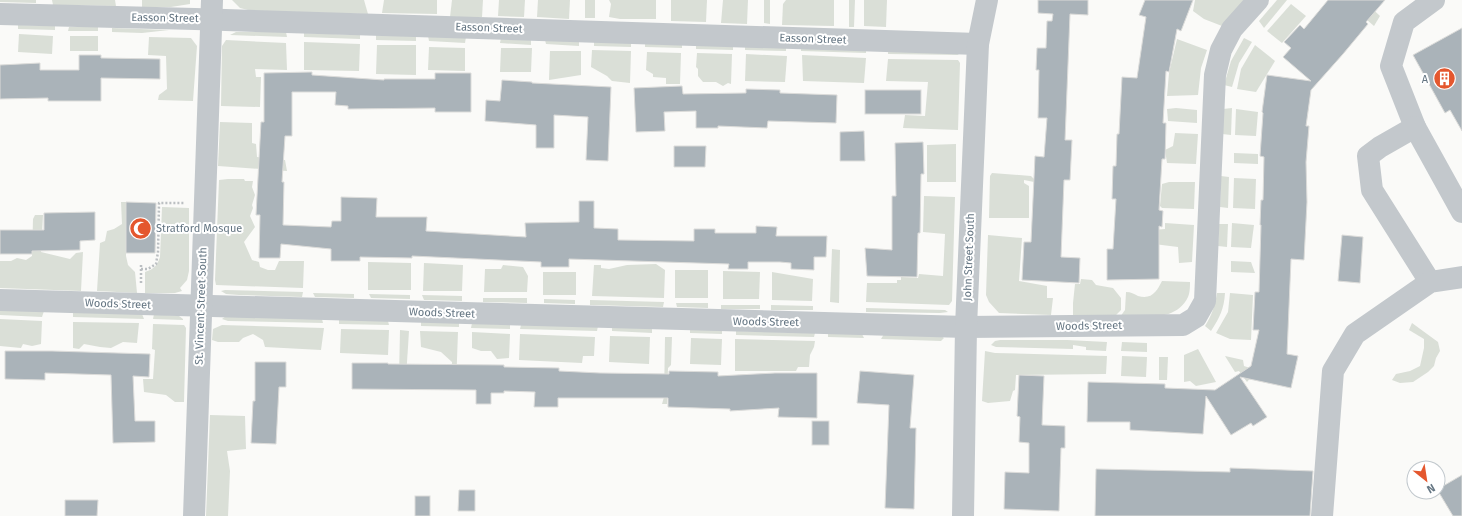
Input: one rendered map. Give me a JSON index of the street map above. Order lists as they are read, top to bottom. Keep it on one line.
{"streets":{"street":["Easson Street","John Street South","Woods Street","St. Vincent Street South"]},"crossings":[["Easson Street","John Street South"],["Easson Street","St. Vincent Street South"],["John Street South","Woods Street"],["Woods Street","St. Vincent Street South"]],"places":{"building":["A"],"mosque":["Stratford Mosque"]},"north":"bottom right"}
